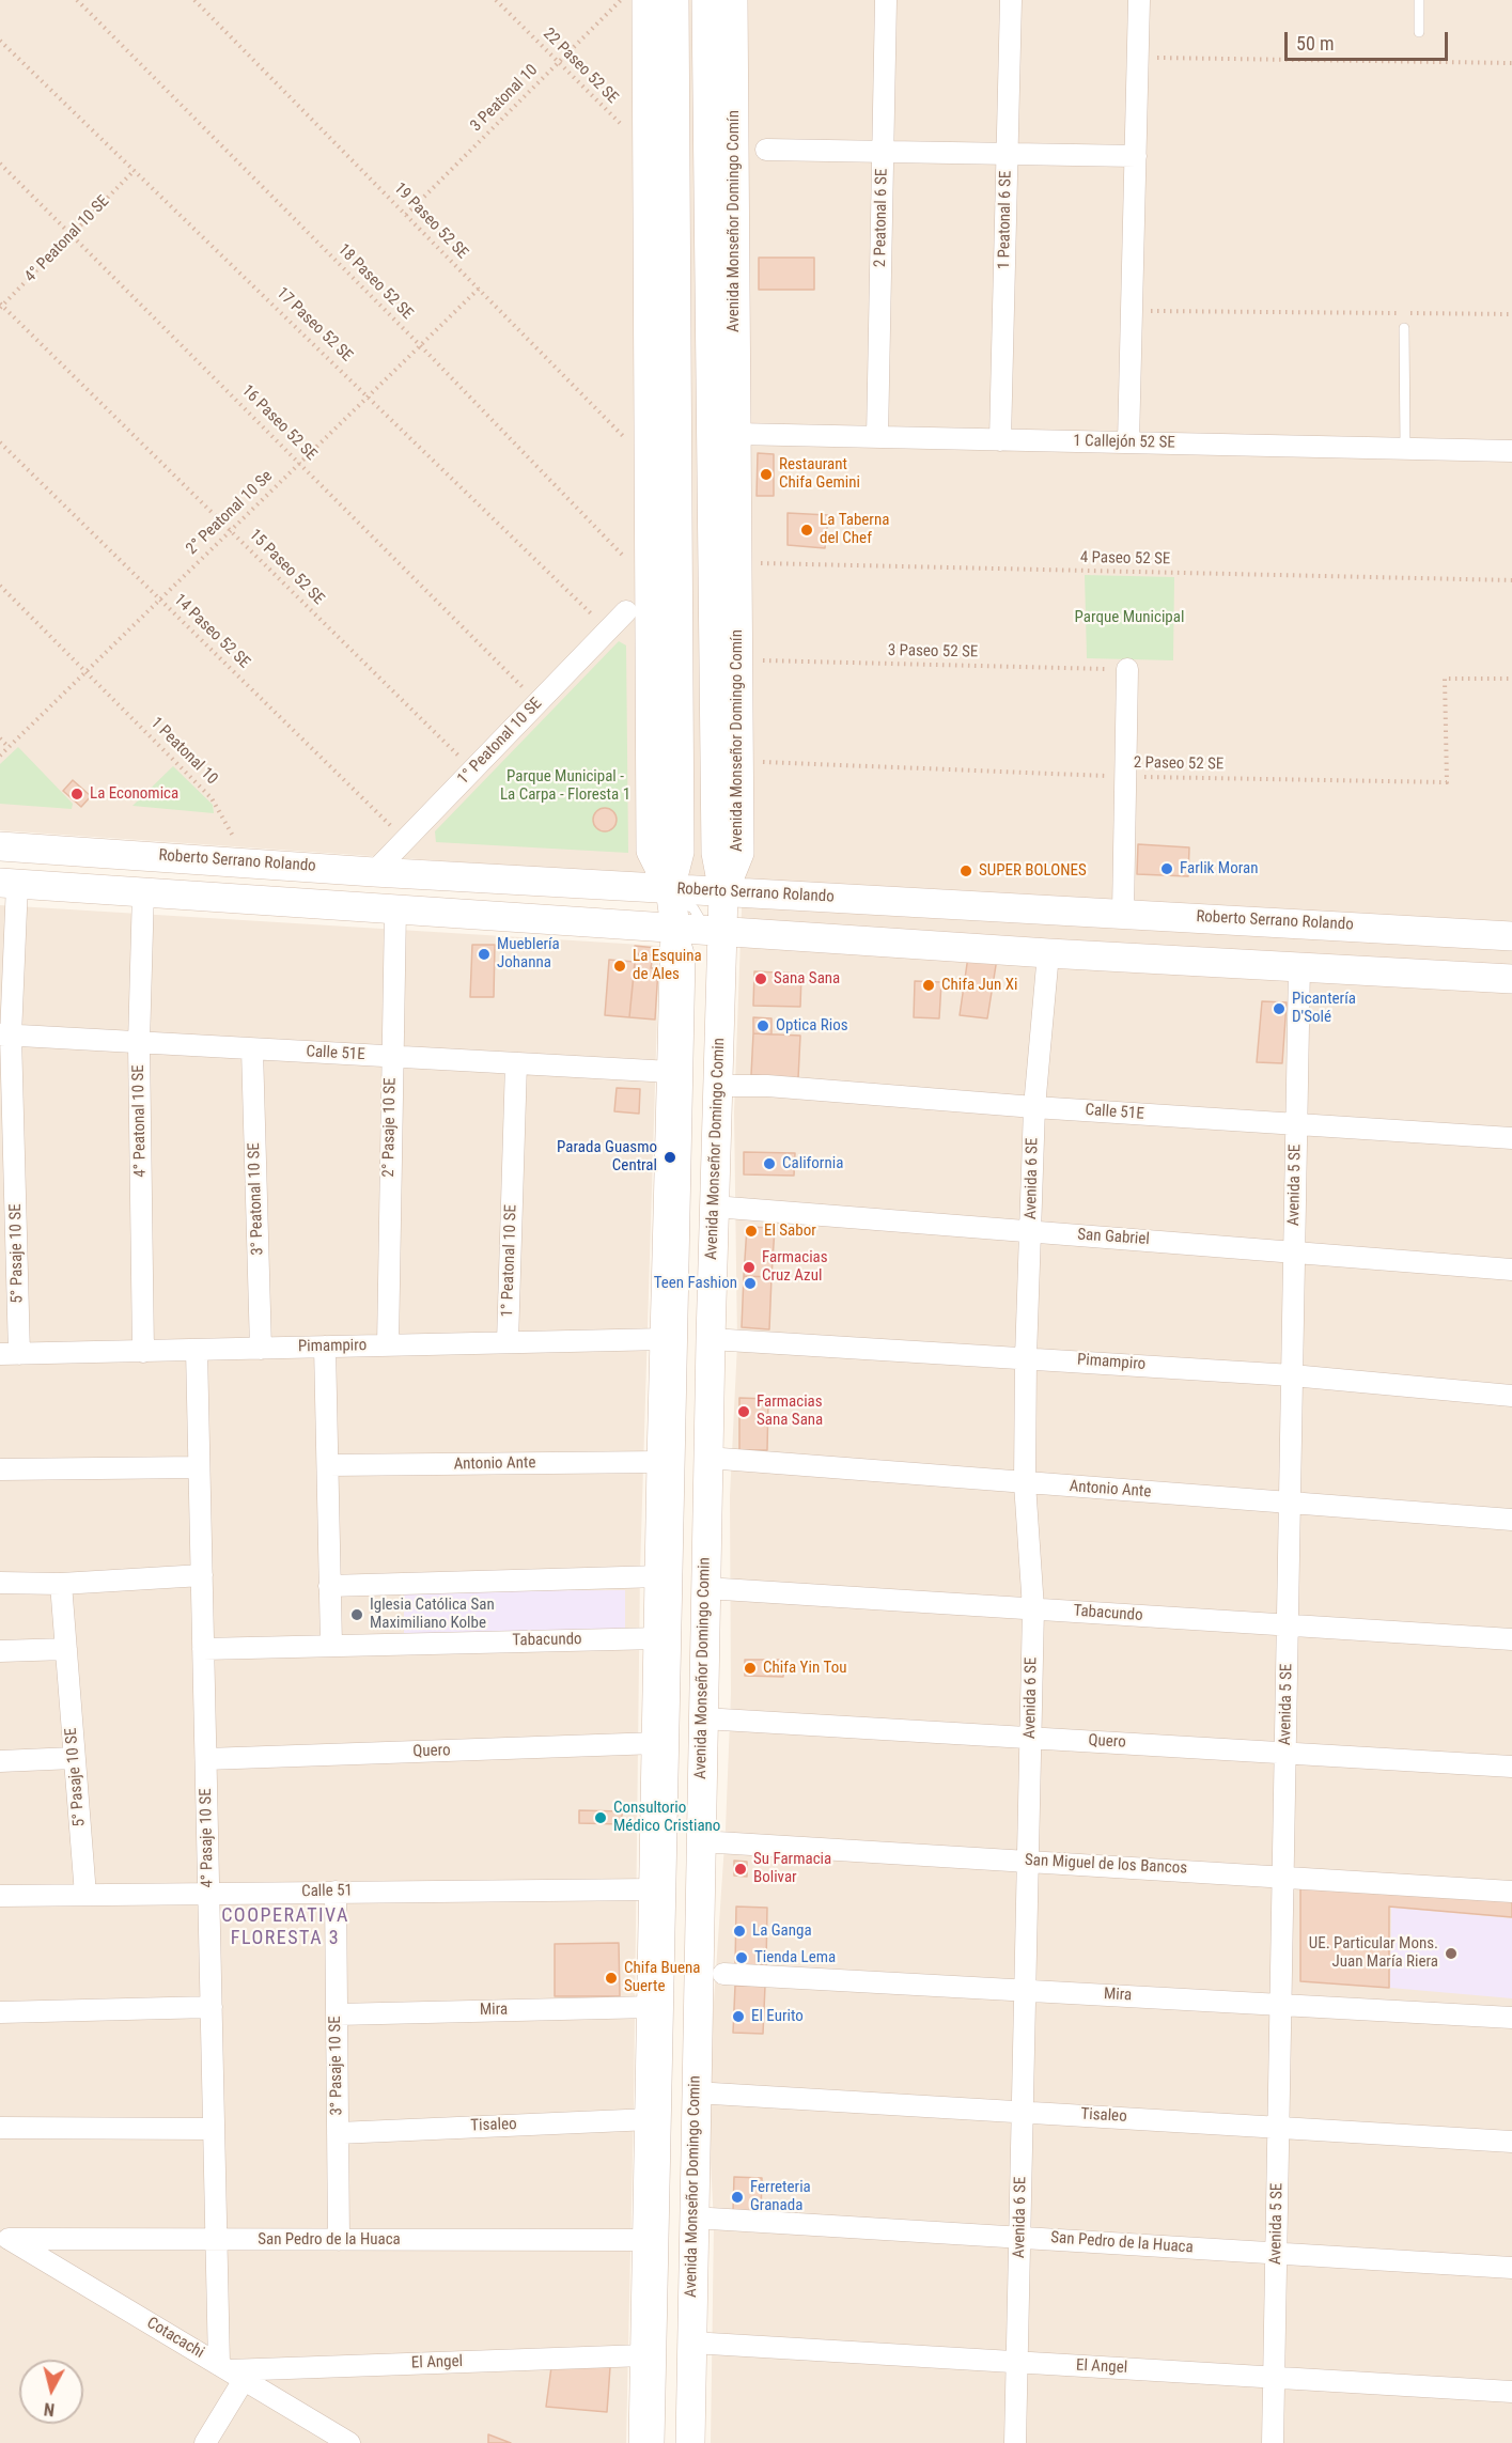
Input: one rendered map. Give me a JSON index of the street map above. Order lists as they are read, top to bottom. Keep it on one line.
{"streets":{"main road":["Avenida Monseñor Domingo Comín","Roberto Serrano Rolando","Avenida Monseñor Domingo Comin"],"street":["2 Peatonal 6 SE","1 Peatonal 6 SE","4° Peatonal 10 SE","1 Callejón 52 SE","1° Peatonal 10 SE","Calle 51E","2° Pasaje 10 SE","Avenida 6 SE","Avenida 5 SE","3° Peatonal 10 SE","San Gabriel","5° Pasaje 10 SE","Pimampiro","Antonio Ante","Tabacundo","Quero","4° Pasaje 10 SE","San Miguel de los Bancos","Calle 51","Mira","3° Pasaje 10 SE","Tisaleo","San Pedro de la Huaca","Cotacachi","El Angel"],"path":["22 Paseo 52 SE","3 Peatonal 10","19 Paseo 52 SE","18 Paseo 52 SE","17 Paseo 52 SE","16 Paseo 52 SE","2° Peatonal 10 Se","4 Paseo 52 SE","15 Paseo 52 SE","14 Paseo 52 SE","3 Paseo 52 SE","1 Peatonal 10","2 Paseo 52 SE"]},"crossings":[["22 Paseo 52 SE","3 Peatonal 10"],["3 Peatonal 10","19 Paseo 52 SE"],["2 Peatonal 6 SE","1 Callejón 52 SE"],["1 Peatonal 6 SE","1 Callejón 52 SE"],["19 Paseo 52 SE","2° Peatonal 10 Se"],["Avenida Monseñor Domingo Comín","1 Callejón 52 SE"],["Avenida Monseñor Domingo Comín","4 Paseo 52 SE"],["Avenida Monseñor Domingo Comín","3 Paseo 52 SE"],["Avenida Monseñor Domingo Comín","2 Paseo 52 SE"],["Avenida Monseñor Domingo Comín","Roberto Serrano Rolando"],["Avenida Monseñor Domingo Comín","Avenida Monseñor Domingo Comin"],["4° Peatonal 10 SE","17 Paseo 52 SE"],["4° Peatonal 10 SE","16 Paseo 52 SE"],["4° Peatonal 10 SE","15 Paseo 52 SE"],["4° Peatonal 10 SE","Calle 51E"],["4° Peatonal 10 SE","Pimampiro"],["18 Paseo 52 SE","2° Peatonal 10 Se"],["17 Paseo 52 SE","2° Peatonal 10 Se"],["17 Paseo 52 SE","1° Peatonal 10 SE"],["16 Paseo 52 SE","2° Peatonal 10 Se"],["16 Paseo 52 SE","1° Peatonal 10 SE"],["2° Peatonal 10 Se","15 Paseo 52 SE"],["2° Peatonal 10 Se","14 Paseo 52 SE"],["2° Peatonal 10 Se","1 Peatonal 10"],["15 Paseo 52 SE","1° Peatonal 10 SE"],["14 Paseo 52 SE","1° Peatonal 10 SE"],["1° Peatonal 10 SE","Roberto Serrano Rolando"],["1° Peatonal 10 SE","Calle 51E"],["1° Peatonal 10 SE","Pimampiro"],["1 Peatonal 10","Roberto Serrano Rolando"],["Roberto Serrano Rolando","Avenida Monseñor Domingo Comin"],["Calle 51E","2° Pasaje 10 SE"],["Calle 51E","Avenida Monseñor Domingo Comin"],["Calle 51E","Avenida 6 SE"],["Calle 51E","Avenida 5 SE"],["Calle 51E","3° Peatonal 10 SE"],["Calle 51E","5° Pasaje 10 SE"],["2° Pasaje 10 SE","Pimampiro"],["Avenida Monseñor Domingo Comin","San Gabriel"],["Avenida Monseñor Domingo Comin","Pimampiro"],["Avenida Monseñor Domingo Comin","Antonio Ante"],["Avenida Monseñor Domingo Comin","Tabacundo"],["Avenida Monseñor Domingo Comin","Quero"],["Avenida Monseñor Domingo Comin","San Miguel de los Bancos"],["Avenida Monseñor Domingo Comin","Calle 51"],["Avenida Monseñor Domingo Comin","Mira"],["Avenida Monseñor Domingo Comin","Tisaleo"],["Avenida Monseñor Domingo Comin","San Pedro de la Huaca"],["Avenida Monseñor Domingo Comin","El Angel"],["Avenida 6 SE","San Gabriel"],["Avenida 6 SE","Pimampiro"],["Avenida 6 SE","Antonio Ante"],["Avenida 6 SE","Tabacundo"],["Avenida 6 SE","Quero"],["Avenida 6 SE","San Miguel de los Bancos"],["Avenida 6 SE","Mira"],["Avenida 6 SE","Tisaleo"],["Avenida 6 SE","San Pedro de la Huaca"],["Avenida 6 SE","El Angel"],["Avenida 5 SE","San Gabriel"],["Avenida 5 SE","Pimampiro"],["Avenida 5 SE","Antonio Ante"],["Avenida 5 SE","Tabacundo"],["Avenida 5 SE","Quero"],["Avenida 5 SE","San Miguel de los Bancos"],["Avenida 5 SE","Mira"],["Avenida 5 SE","Tisaleo"],["Avenida 5 SE","San Pedro de la Huaca"],["Avenida 5 SE","El Angel"],["3° Peatonal 10 SE","Pimampiro"],["5° Pasaje 10 SE","Pimampiro"],["5° Pasaje 10 SE","Calle 51"],["Pimampiro","4° Pasaje 10 SE"],["Tabacundo","4° Pasaje 10 SE"],["Quero","4° Pasaje 10 SE"],["4° Pasaje 10 SE","Calle 51"],["4° Pasaje 10 SE","San Pedro de la Huaca"],["4° Pasaje 10 SE","Cotacachi"],["4° Pasaje 10 SE","El Angel"],["Calle 51","3° Pasaje 10 SE"],["Mira","3° Pasaje 10 SE"],["3° Pasaje 10 SE","Tisaleo"],["3° Pasaje 10 SE","San Pedro de la Huaca"],["San Pedro de la Huaca","Cotacachi"],["Cotacachi","El Angel"]],"districts":["COOPERATIVA FLORESTA 3"],"parks":["Parque Municipal","Parque Municipal - La Carpa - Floresta 1"],"places":["Restaurant Chifa Gemini","La Taberna del Chef","La Economica","Farlik Moran","SUPER BOLONES","Mueblería Johanna","La Esquina de Ales","Sana Sana","Chifa Jun Xi","Picantería D'Solé","Optica Rios","Parada Guasmo Central","California","El Sabor","Farmacias Cruz Azul","Teen Fashion","Farmacias Sana Sana","Iglesia Católica San Maximiliano Kolbe","Chifa Yin Tou","Consultorio Médico Cristiano","Su Farmacia Bolivar","La Ganga","UE. Particular Mons. Juan María Riera","Tienda Lema","Chifa Buena Suerte","El Eurito","Ferreteria Granada"],"scale_bar":"50 m","north":"bottom"}
